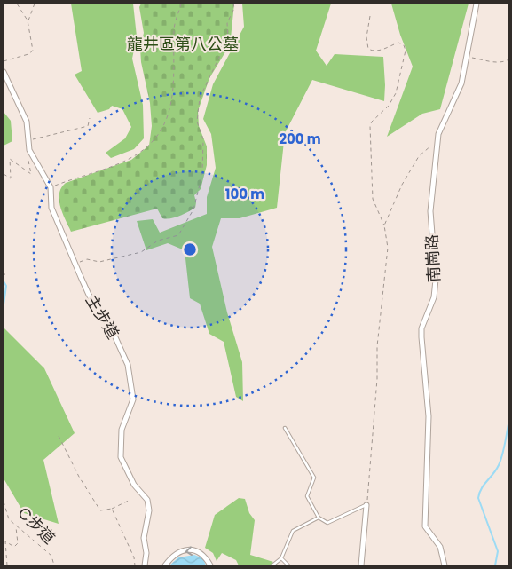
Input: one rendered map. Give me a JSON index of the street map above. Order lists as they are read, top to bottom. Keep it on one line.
{"streets":{"street":["南崗路","主步道"],"path":["C步道"]},"parks":["龍井區第八公墓"],"rings":["200 m","100 m"]}
